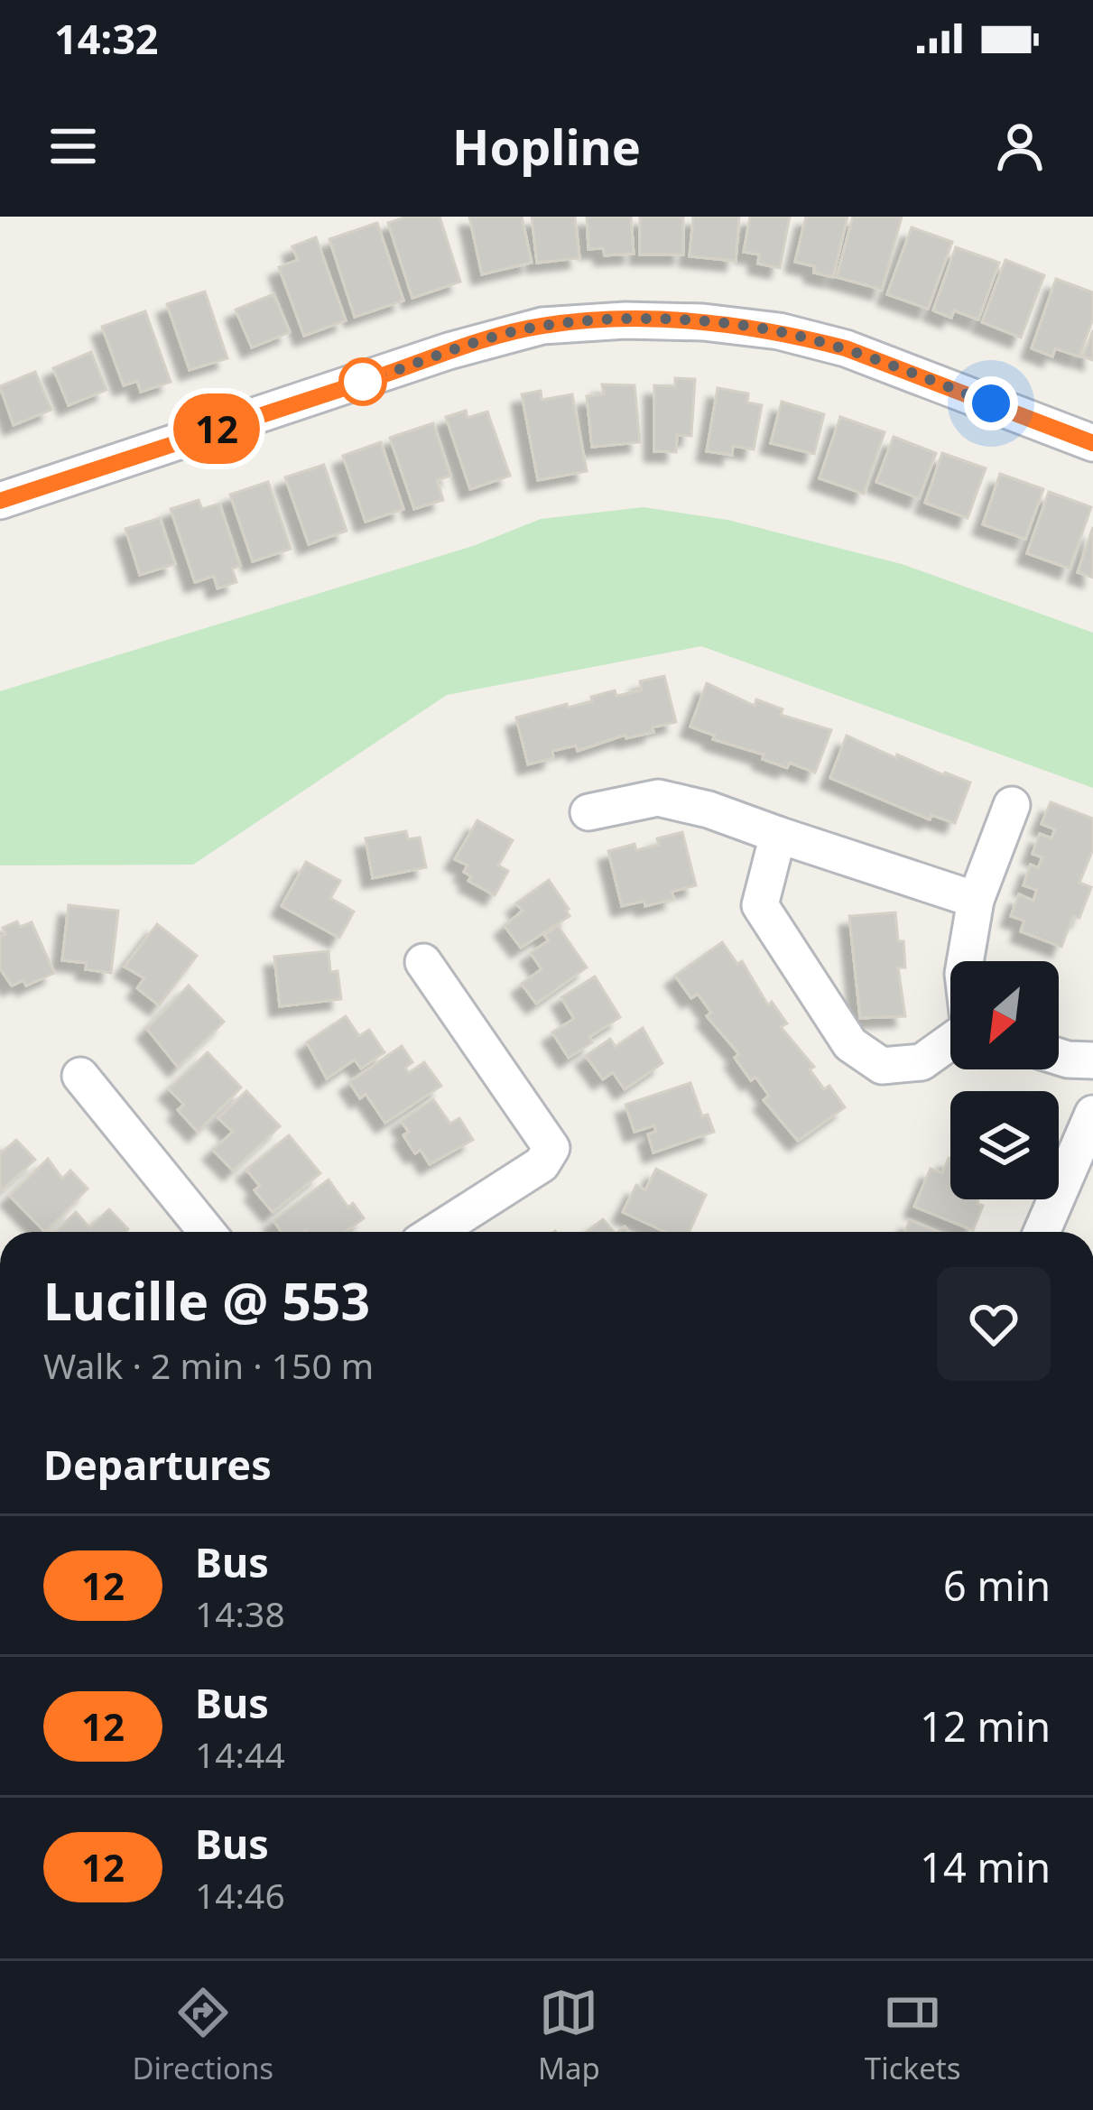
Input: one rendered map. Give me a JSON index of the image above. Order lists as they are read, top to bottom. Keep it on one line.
{"lines":["bus line 12"],"north":"bottom left","page":{"status":"14:32","header":"Hopline","on_map":"12","heading":[["Lucille @ 553","Walk · 2 min · 150 m"],"Departures"],"list":[{"mark":"12","name":"Bus","note":"14:38","value":"6 min"},{"mark":"12","name":"Bus","note":"14:44","value":"12 min"},{"mark":"12","name":"Bus","note":"14:46","value":"14 min"}],"tabs":["Directions","Map","Tickets"]}}
